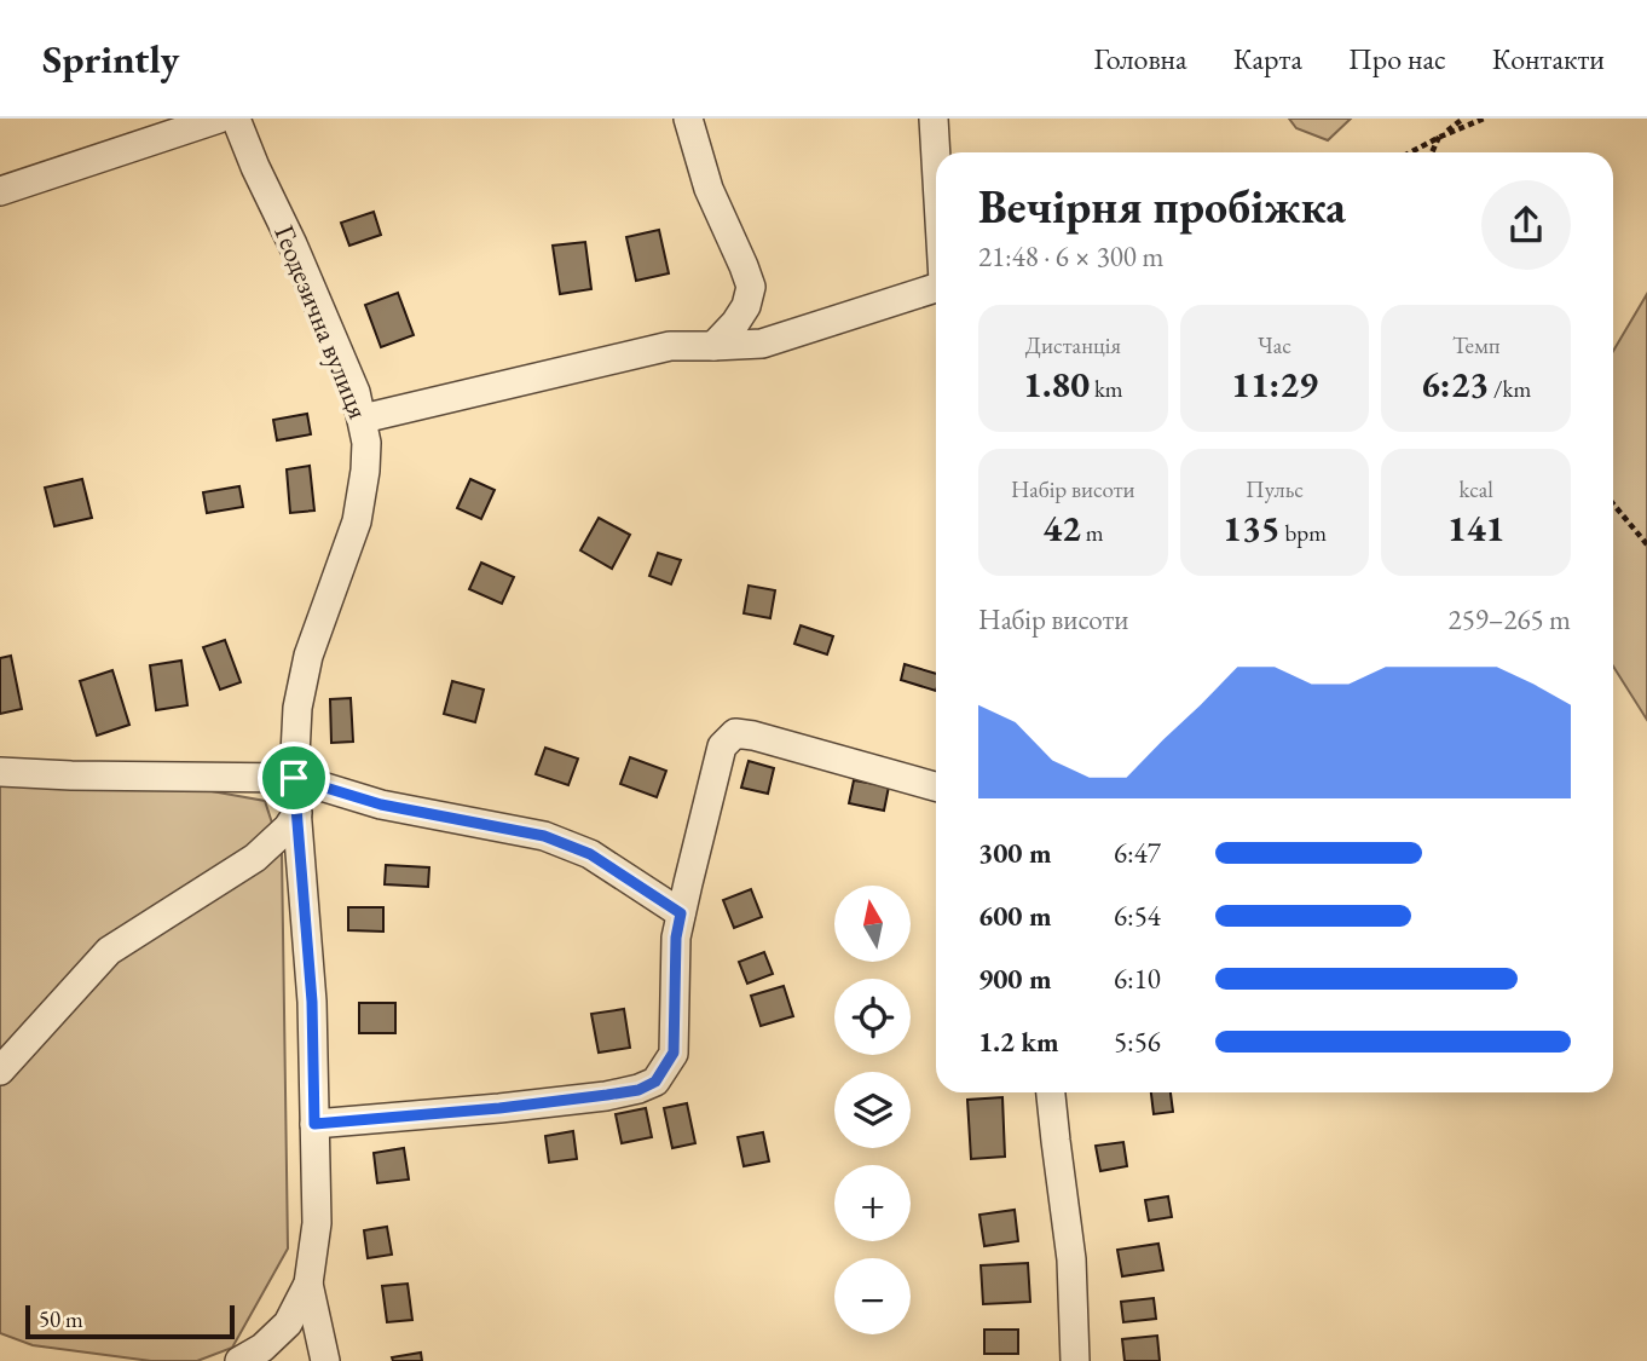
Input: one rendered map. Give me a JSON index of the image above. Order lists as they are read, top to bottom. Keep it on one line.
{"streets":{"street":["Геодезична вулиця"]},"scale_bar":"50 m","north":"top","page":{"header":"Sprintly","nav":["Головна","Карта","Про нас","Контакти"],"heading":["Вечірня пробіжка","21:48 · 6 × 300 m"],"stats":[["Дистанція","1.80 km"],["Час","11:29"],["Темп","6:23 /km"],["Набір висоти","42 m"],["Пульс","135 bpm"],["kcal","141"]],"chart":["Набір висоти","259–265 m"],"list":[{"name":"300 m","note":"6:47"},{"name":"600 m","note":"6:54"},{"name":"900 m","note":"6:10"},{"name":"1.2 km","note":"5:56"}],"map_buttons":["+","−"],"scale":"50 m"}}
